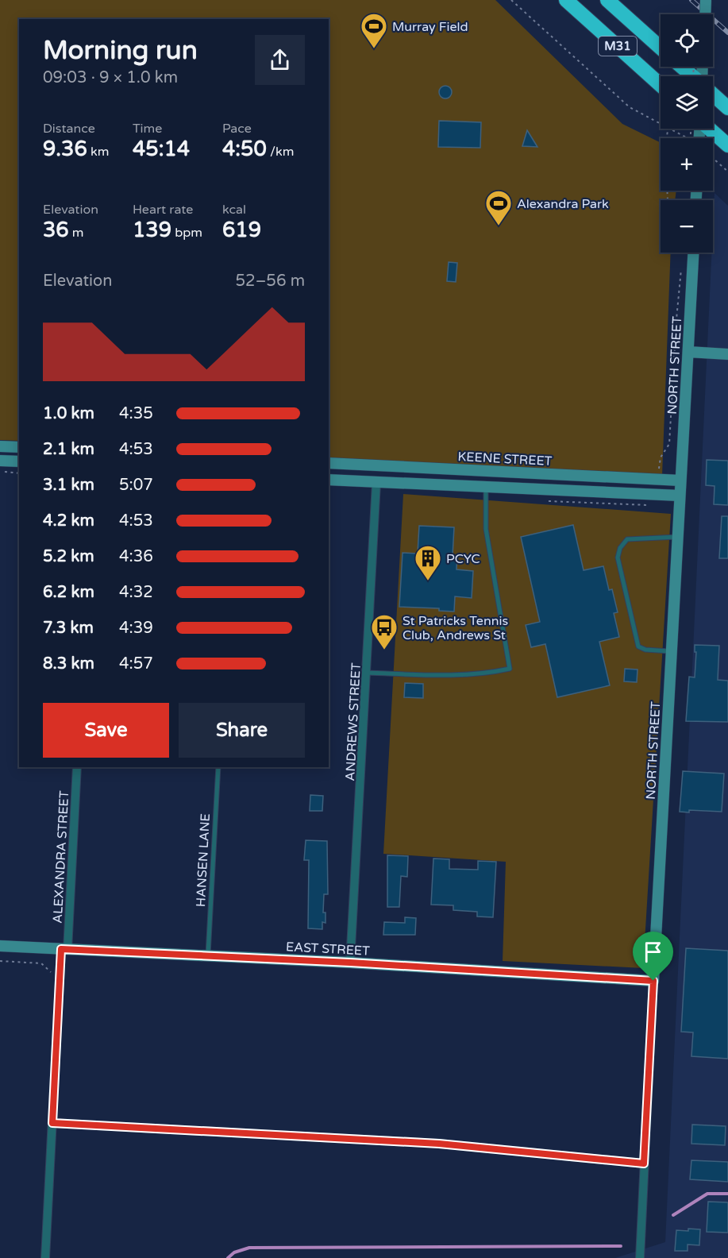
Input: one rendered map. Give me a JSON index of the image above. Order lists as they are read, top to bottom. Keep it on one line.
{"streets":{"highway":["M31"],"street":["NORTH STREET","KEENE STREET","ANDREWS STREET","ALEXANDRA STREET","EAST STREET"],"lane":["HANSEN LANE"]},"crossings":[["NORTH STREET","KEENE STREET"],["NORTH STREET","EAST STREET"],["ANDREWS STREET","EAST STREET"],["ALEXANDRA STREET","EAST STREET"],["HANSEN LANE","EAST STREET"]],"places":{"sports":["Murray Field","Alexandra Park"],"building":["PCYC"],"bus stop":["St Patricks Tennis Club, Andrews St"]},"page":{"map_buttons":["+","−"],"heading":["Morning run","09:03 · 9 × 1.0 km"],"stats":[["Distance","9.36 km"],["Time","45:14"],["Pace","4:50 /km"],["Elevation","36 m"],["Heart rate","139 bpm"],["kcal","619"]],"chart":["Elevation","52–56 m"],"list":[{"name":"1.0 km","note":"4:35"},{"name":"2.1 km","note":"4:53"},{"name":"3.1 km","note":"5:07"},{"name":"4.2 km","note":"4:53"},{"name":"5.2 km","note":"4:36"},{"name":"6.2 km","note":"4:32"},{"name":"7.3 km","note":"4:39"},{"name":"8.3 km","note":"4:57"}],"buttons":["Save","Share"]}}
